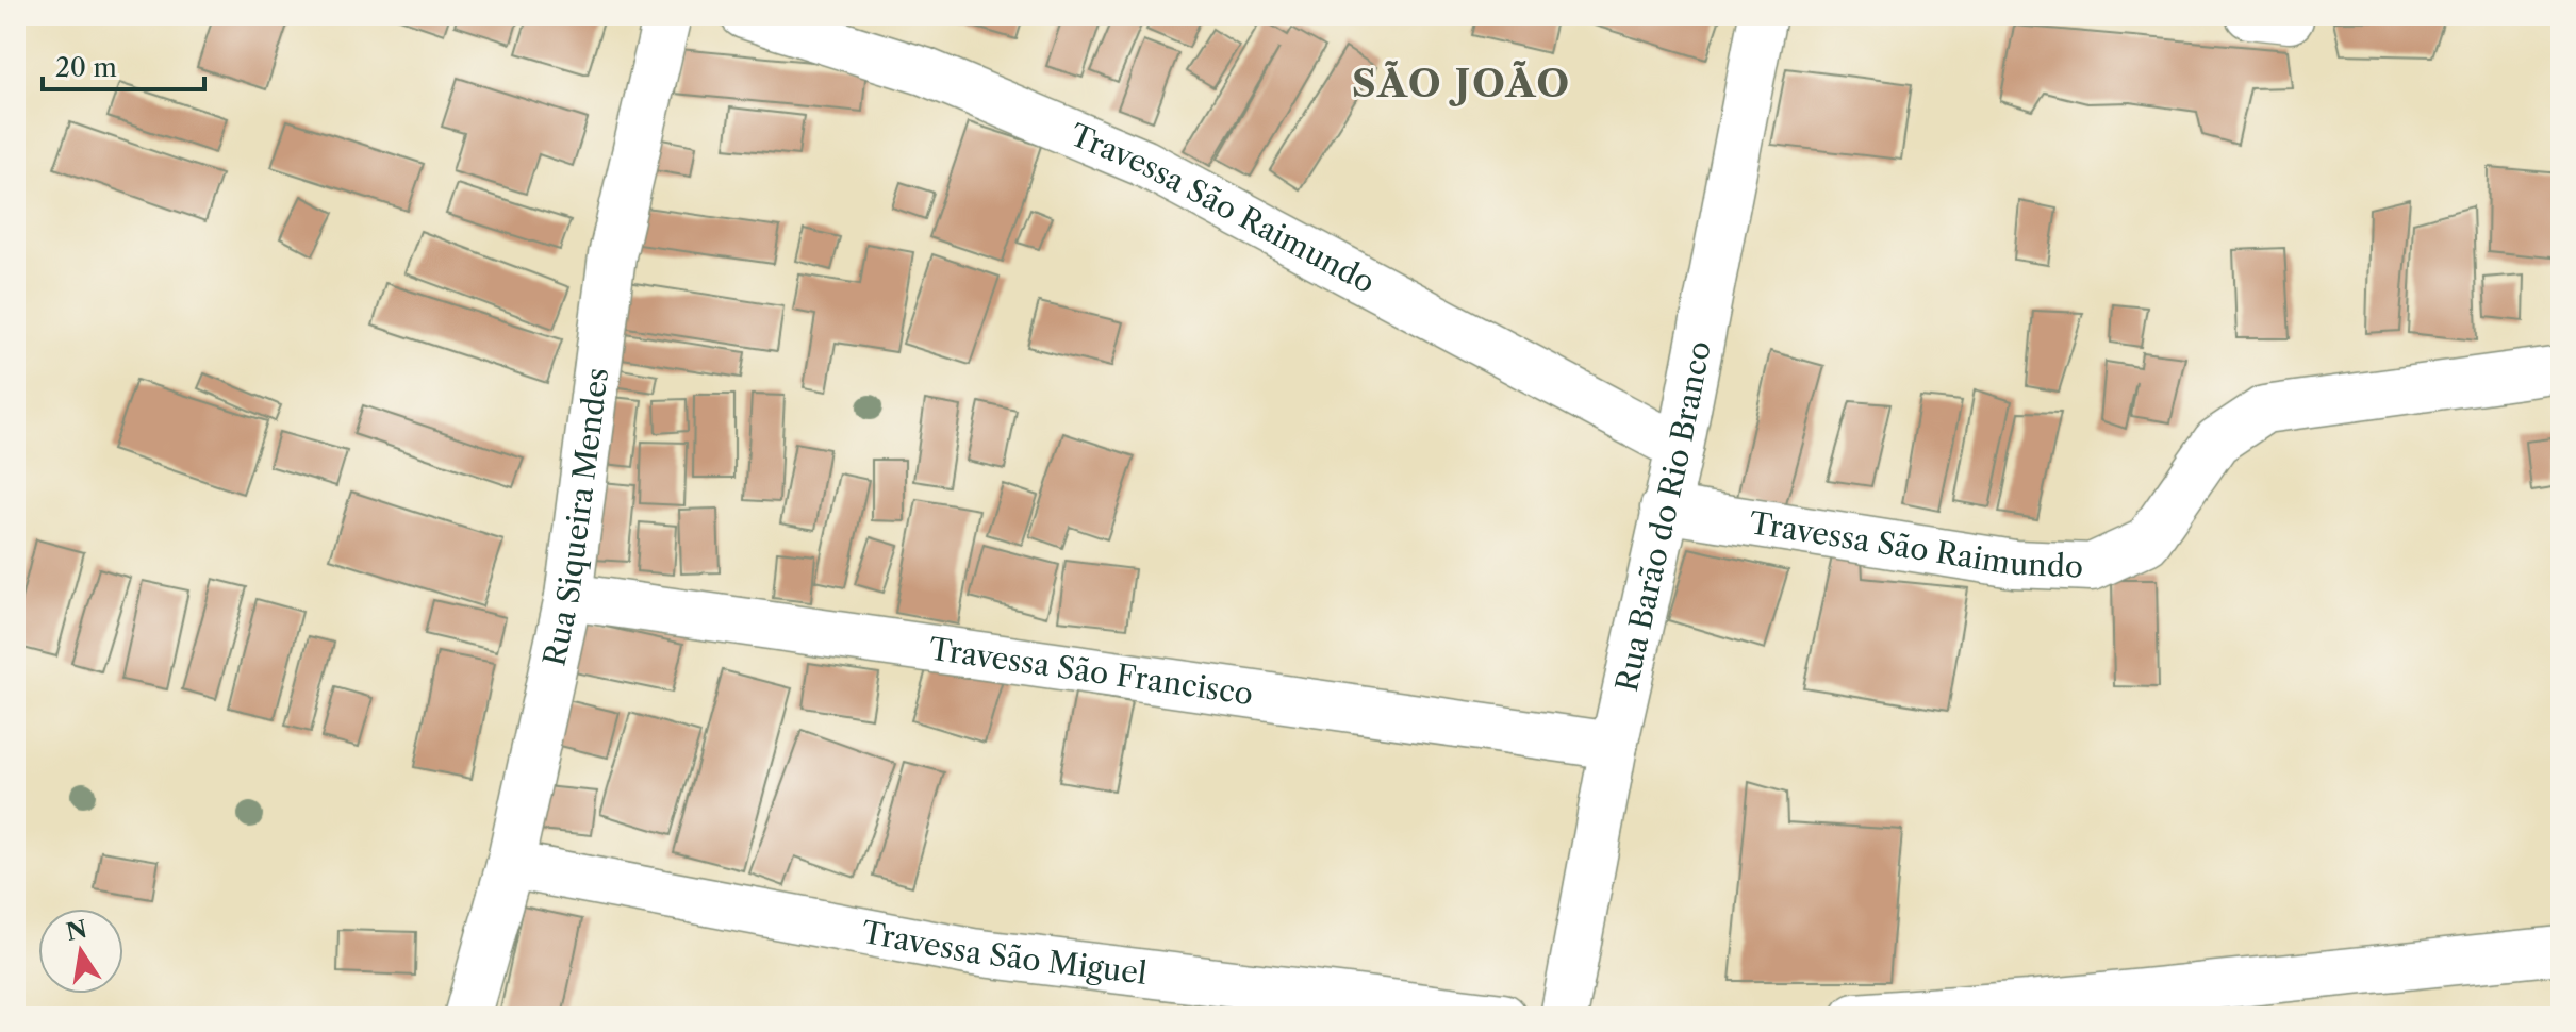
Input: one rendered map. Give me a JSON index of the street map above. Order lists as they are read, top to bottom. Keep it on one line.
{"streets":{"street":["Travessa São Raimundo","Rua Barão do Rio Branco","Rua Siqueira Mendes","Travessa São Francisco","Travessa São Miguel"]},"crossings":[["Travessa São Raimundo","Rua Barão do Rio Branco"],["Rua Barão do Rio Branco","Travessa São Francisco"],["Rua Siqueira Mendes","Travessa São Francisco"],["Rua Siqueira Mendes","Travessa São Miguel"]],"districts":["SÃO JOÃO"],"scale_bar":"20 m","north":"top"}
